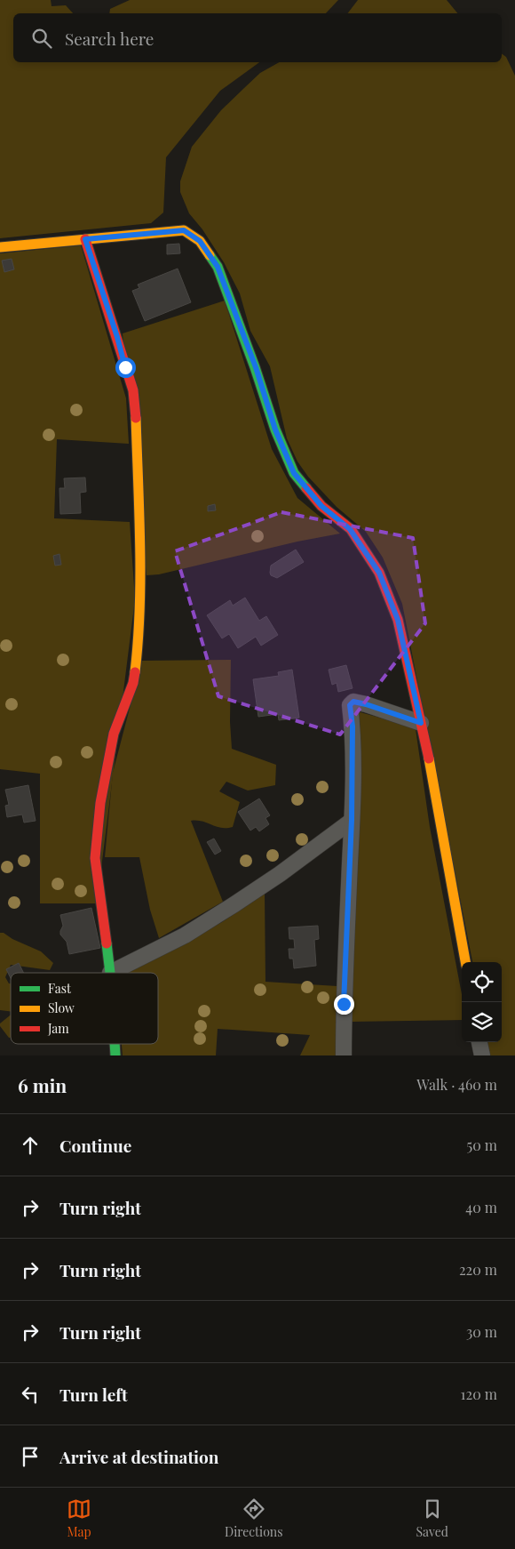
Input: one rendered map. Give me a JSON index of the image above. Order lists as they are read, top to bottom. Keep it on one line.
{"legend":["Fast","Slow","Jam"],"page":{"search":"Search here","heading":["6 min","Walk · 460 m"],"list":[["Continue","50 m"],["Turn right","40 m"],["Turn right","220 m"],["Turn right","30 m"],["Turn left","120 m"],"Arrive at destination"],"nav":["Map","Directions","Saved"]}}
